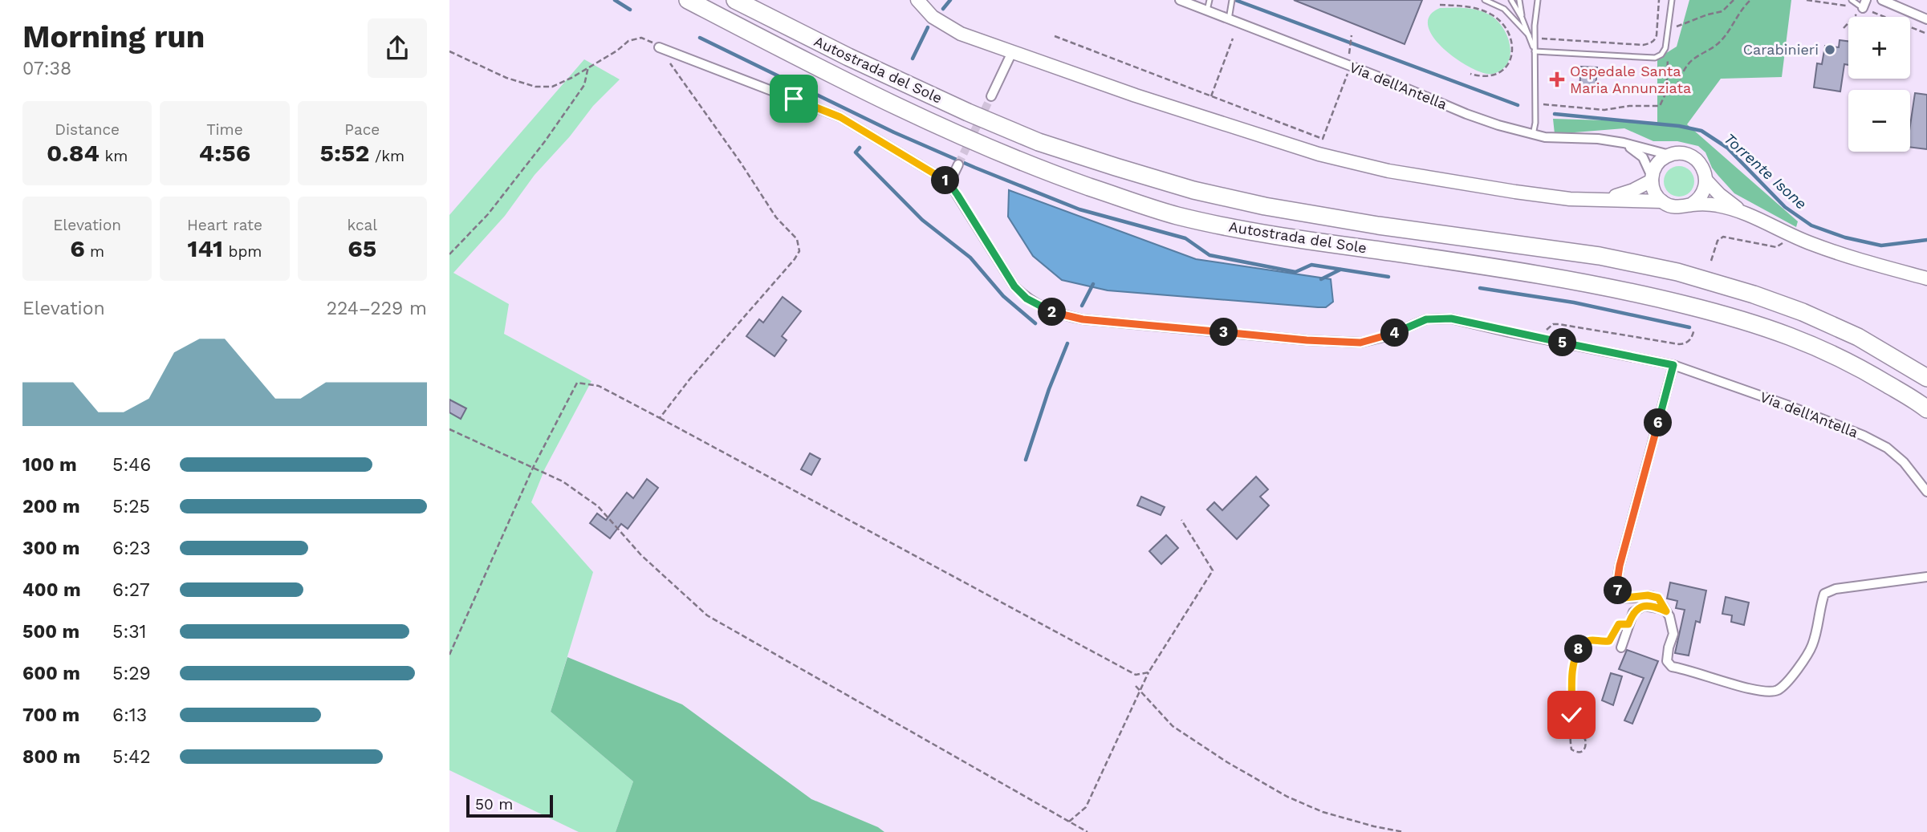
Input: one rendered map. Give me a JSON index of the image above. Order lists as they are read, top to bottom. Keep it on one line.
{"streets":{"highway":["Autostrada del Sole"],"street":["Via dell'Antella"]},"water":["Torrente Isone"],"places":{"other":["Carabinieri"],"health":["Ospedale Santa Maria Annunziata"]},"scale_bar":"50 m","page":{"heading":["Morning run","07:38"],"map_buttons":["+","−"],"stats":[["Distance","0.84 km"],["Time","4:56"],["Pace","5:52 /km"],["Elevation","6 m"],["Heart rate","141 bpm"],["kcal","65"]],"pins":["1","2","3","4","5","6","7","8"],"chart":["Elevation","224–229 m"],"list":[{"name":"100 m","note":"5:46"},{"name":"200 m","note":"5:25"},{"name":"300 m","note":"6:23"},{"name":"400 m","note":"6:27"},{"name":"500 m","note":"5:31"},{"name":"600 m","note":"5:29"},{"name":"700 m","note":"6:13"},{"name":"800 m","note":"5:42"}],"scale":"50 m"}}
